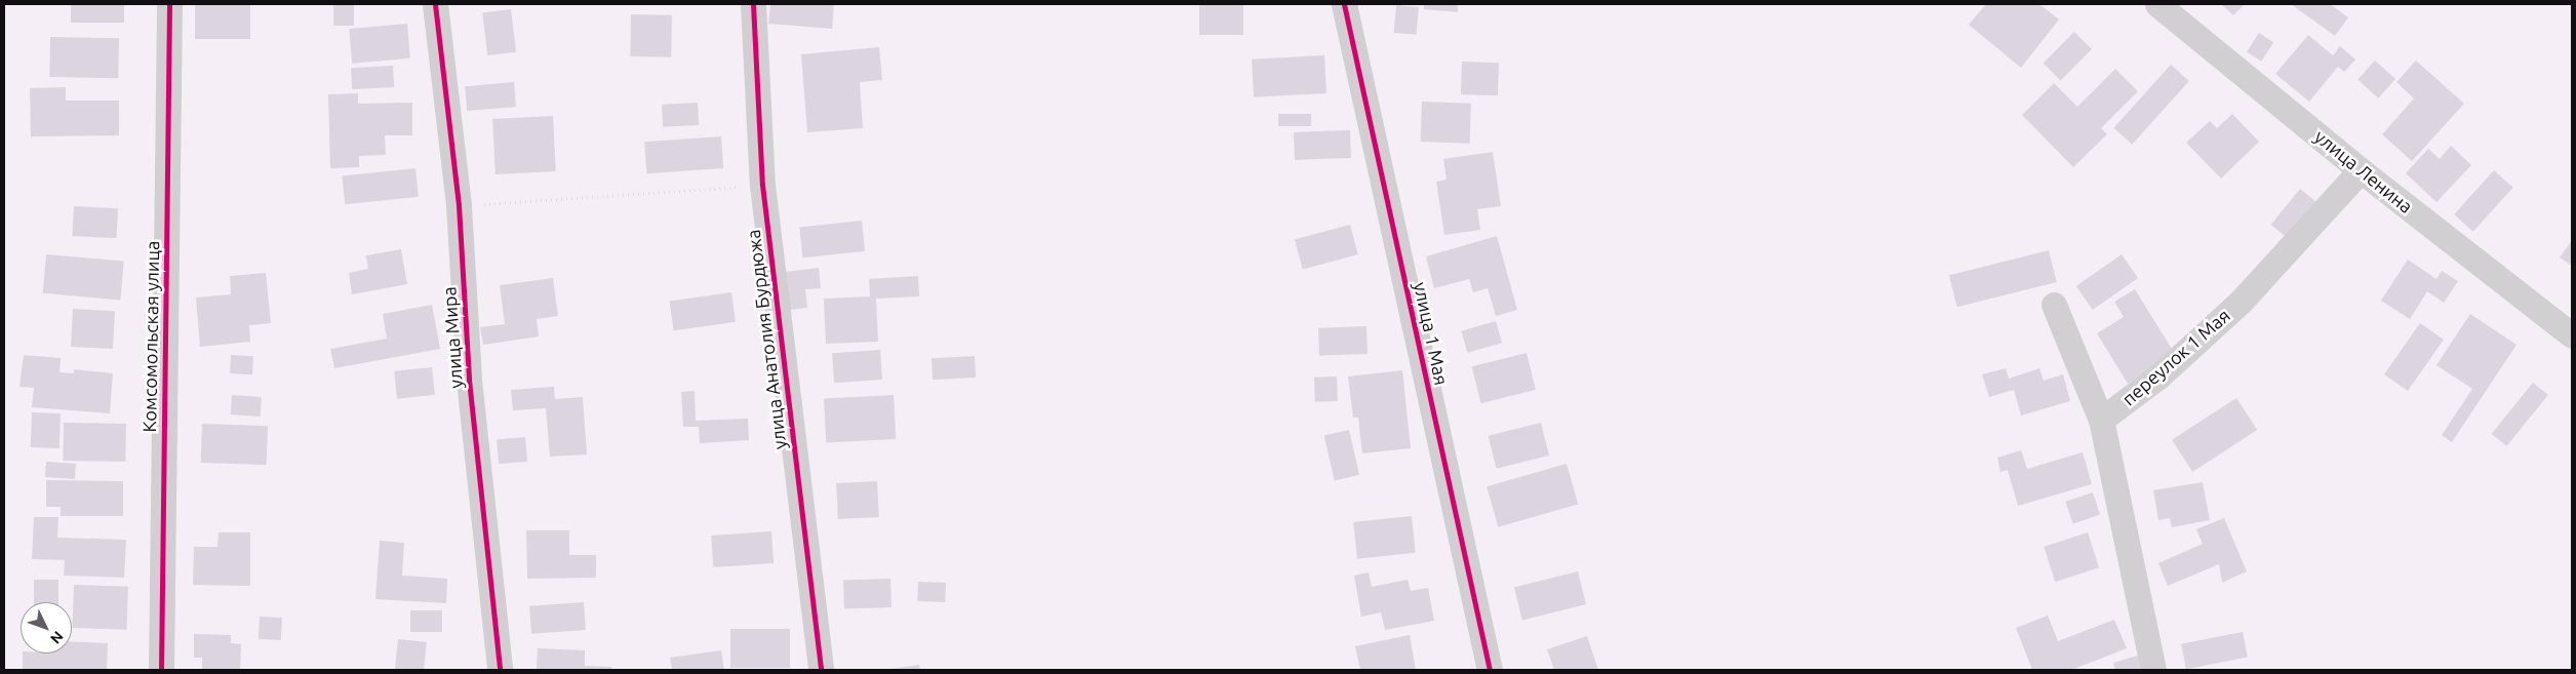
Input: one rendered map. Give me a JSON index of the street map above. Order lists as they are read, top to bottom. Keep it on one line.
{"streets":{"street":["улица Ленина","улица 1 Мая","Комсомольская улица","улица Мира","улица Анатолия Бурдюжа","переулок 1 Мая"]},"crossings":[["улица Ленина","переулок 1 Мая"]],"north":"bottom right"}
